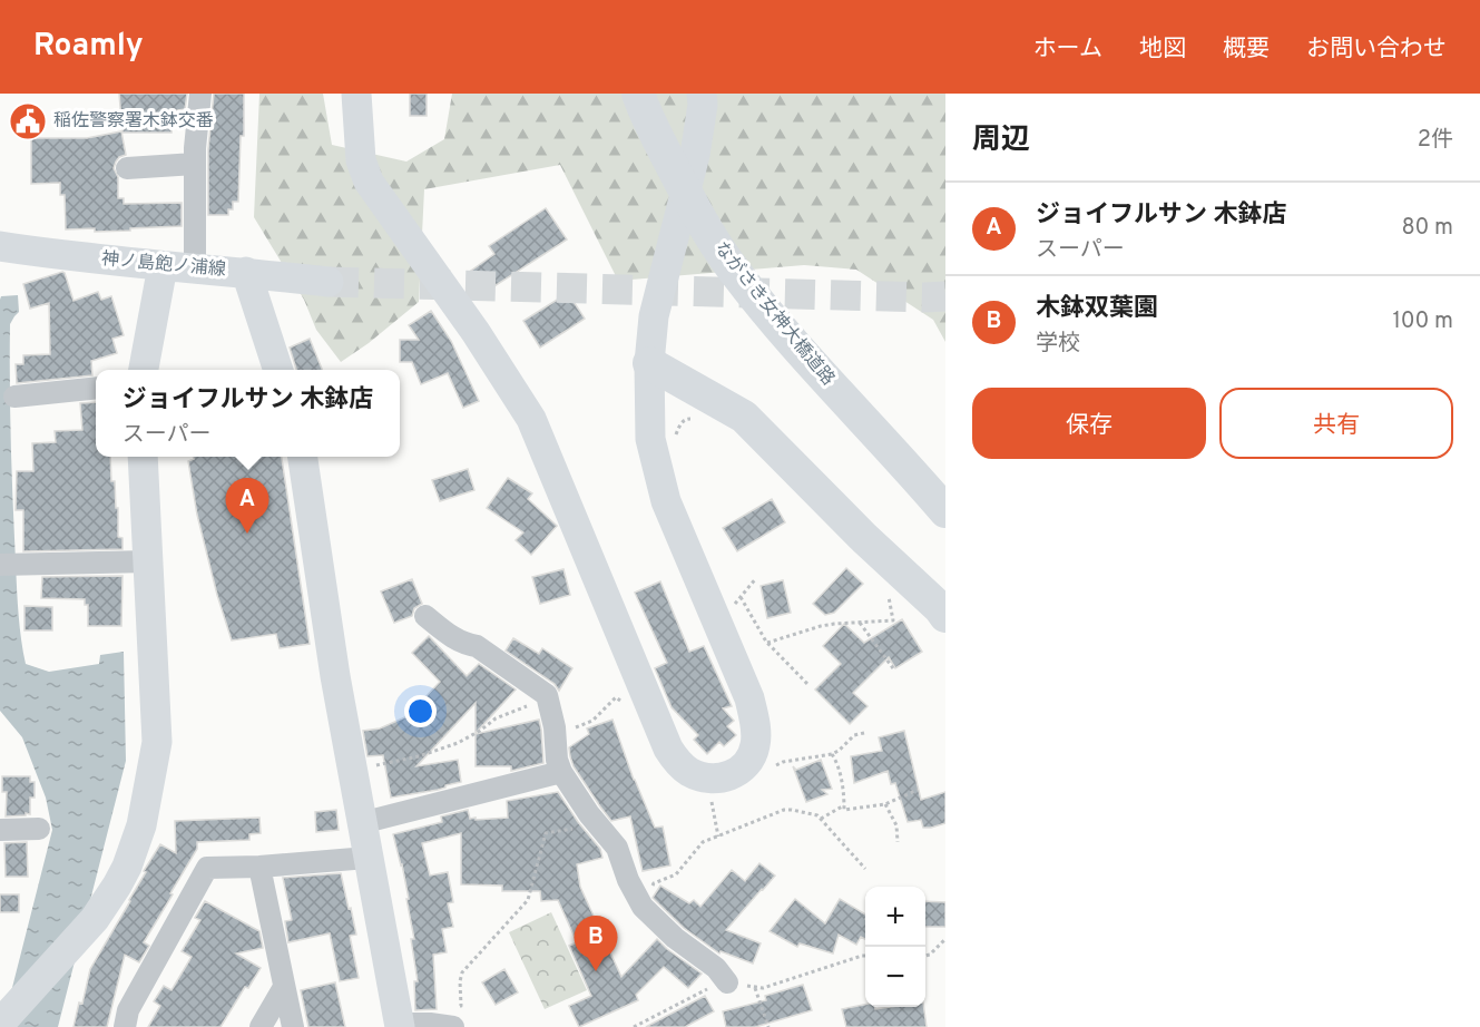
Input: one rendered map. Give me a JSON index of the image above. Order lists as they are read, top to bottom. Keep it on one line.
{"streets":{"main road":["ながさき女神大橋道路"],"street":["神ノ島飽ノ浦線"]},"places":{"public building":["稲佐警察署木鉢交番"]},"page":{"header":"Roamly","nav":["ホーム","地図","概要","お問い合わせ"],"heading":["周辺","2件"],"list":[{"mark":"A","name":"ジョイフルサン 木鉢店","note":"スーパー","value":"80 m"},{"mark":"B","name":"木鉢双葉園","note":"学校","value":"100 m"}],"buttons":["保存","共有"],"popup":["ジョイフルサン 木鉢店","スーパー"],"pins":["A","B"],"map_buttons":["+","−"]}}
